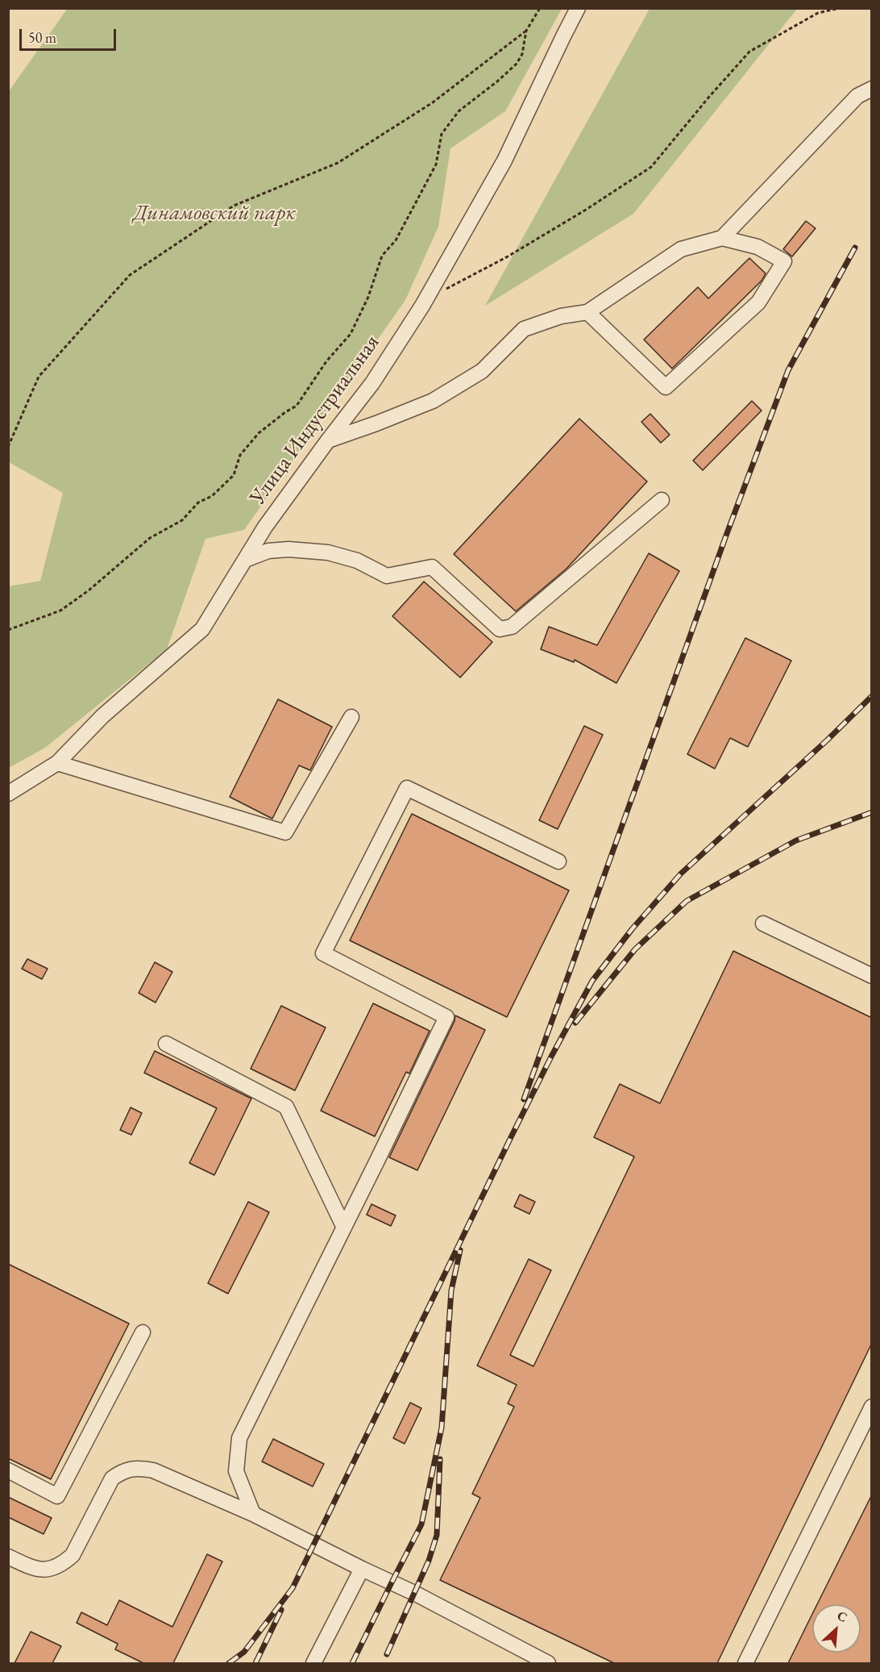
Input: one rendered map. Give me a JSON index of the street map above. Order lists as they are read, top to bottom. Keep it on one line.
{"streets":{"lane":["Улица Индустриальная"]},"parks":["Динамовский парк"],"scale_bar":"50 m","north":"top right"}
